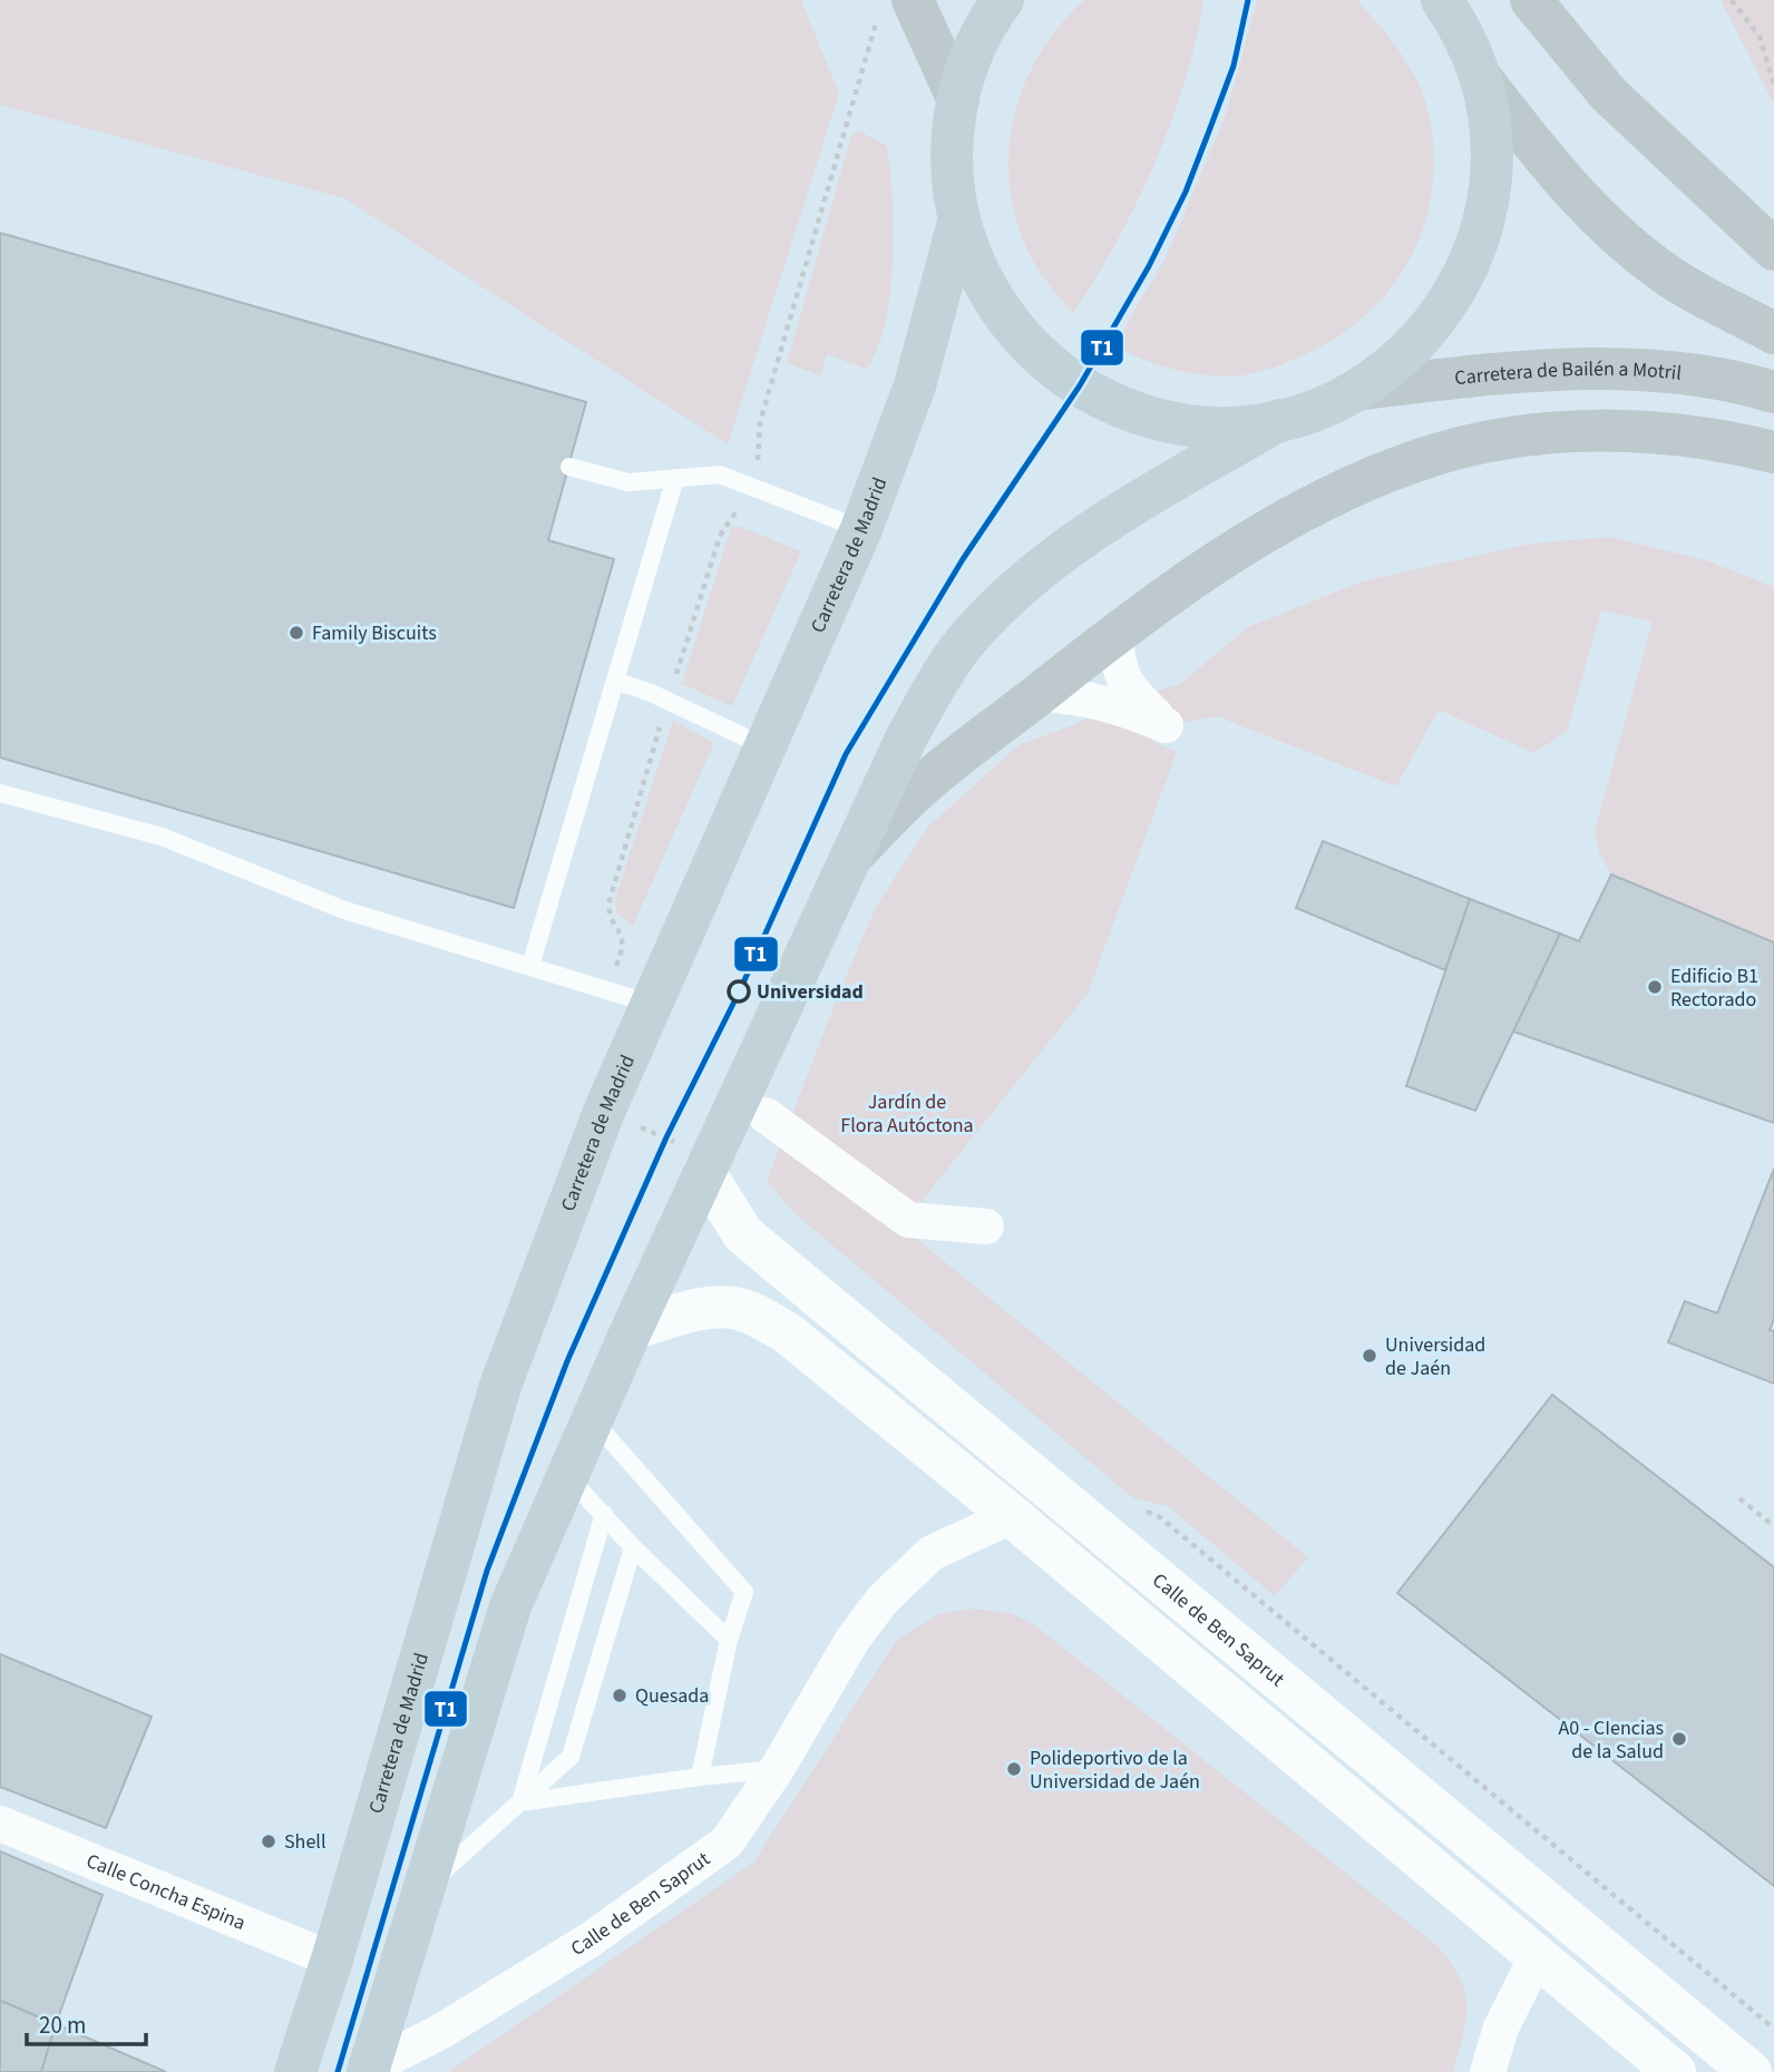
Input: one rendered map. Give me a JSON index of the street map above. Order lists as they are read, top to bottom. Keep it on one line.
{"streets":{"highway":["Carretera de Madrid"],"main road":["Carretera de Bailén a Motril"],"street":["Calle de Ben Saprut","Calle Concha Espina"]},"crossings":[["Carretera de Madrid","Calle Concha Espina"]],"parks":["Jardín de Flora Autóctona"],"places":["Family Biscuits","Edificio B1 Rectorado","Universidad","Universidad de Jaén","Quesada","A0 - CIencias de la Salud","Polideportivo de la Universidad de Jaén","Shell"],"lines":["transit line T1"],"scale_bar":"20 m"}
